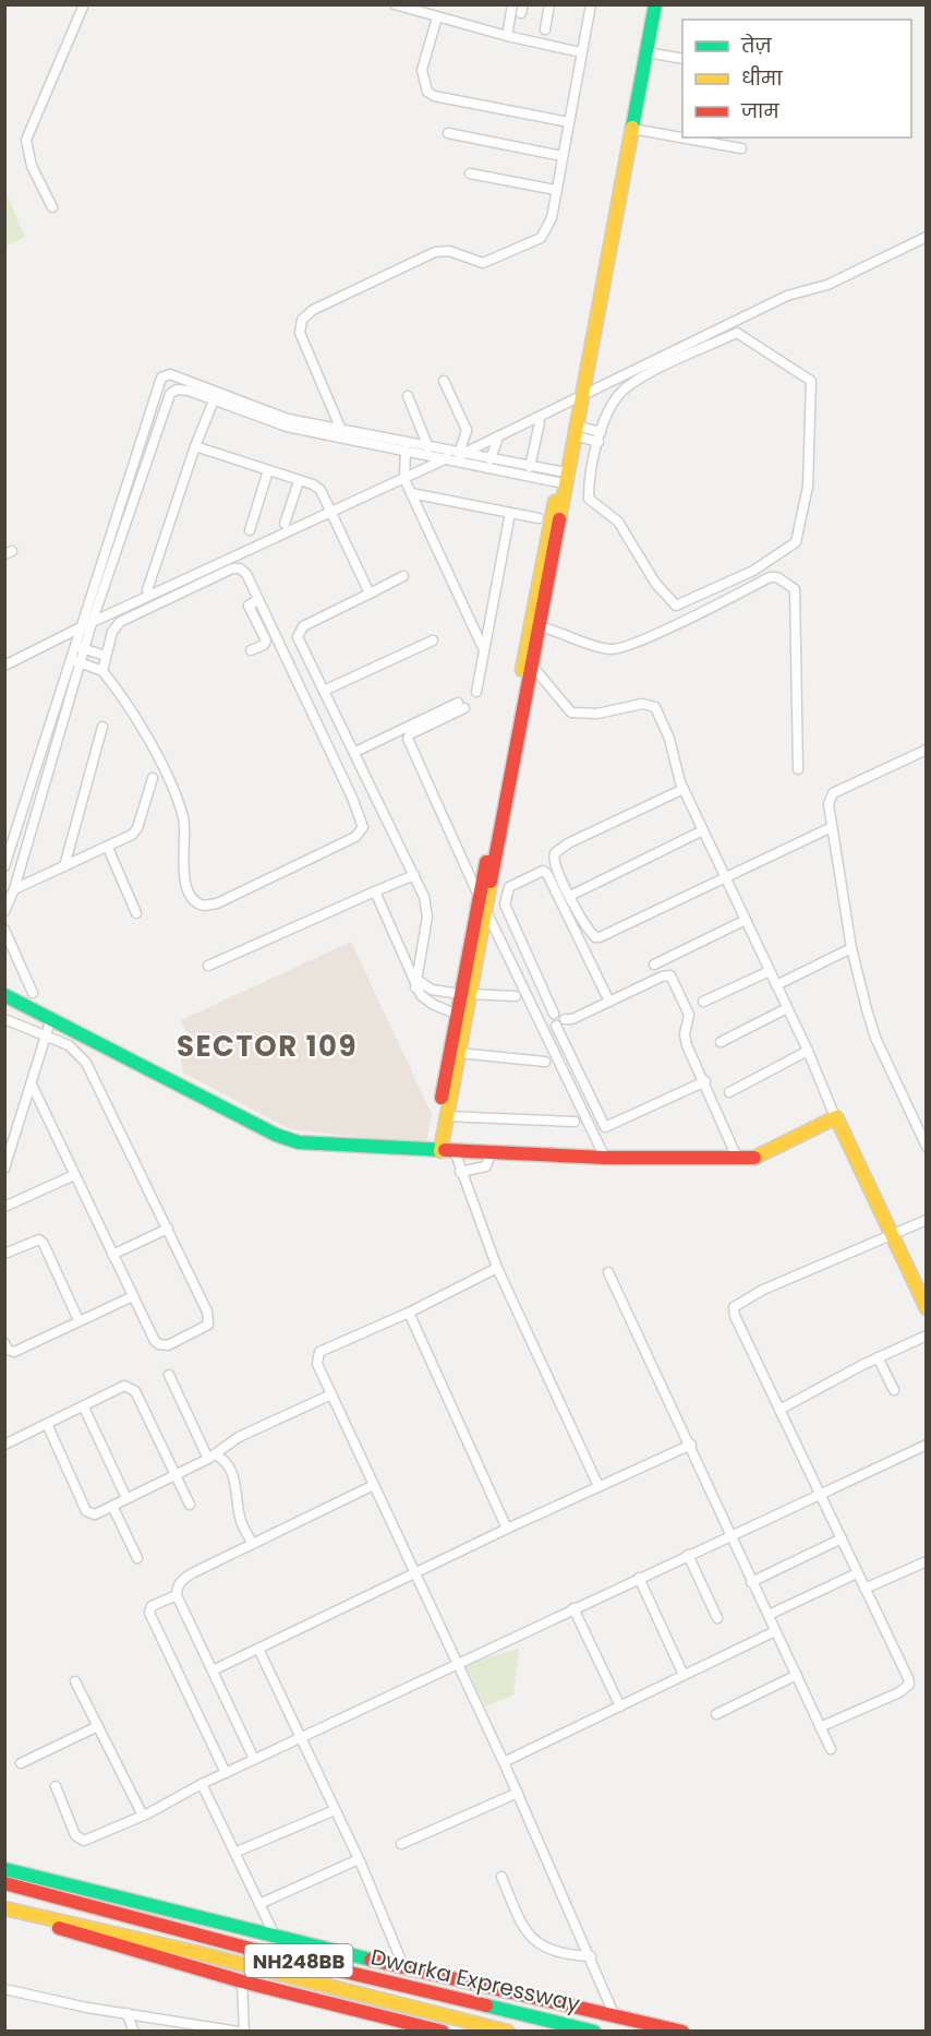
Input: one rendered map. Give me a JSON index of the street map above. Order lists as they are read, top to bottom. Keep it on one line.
{"streets":{"main road":["NH248BB","Dwarka Expressway"]},"districts":["SECTOR 109"],"legend":["तेज़","धीमा","जाम"]}
